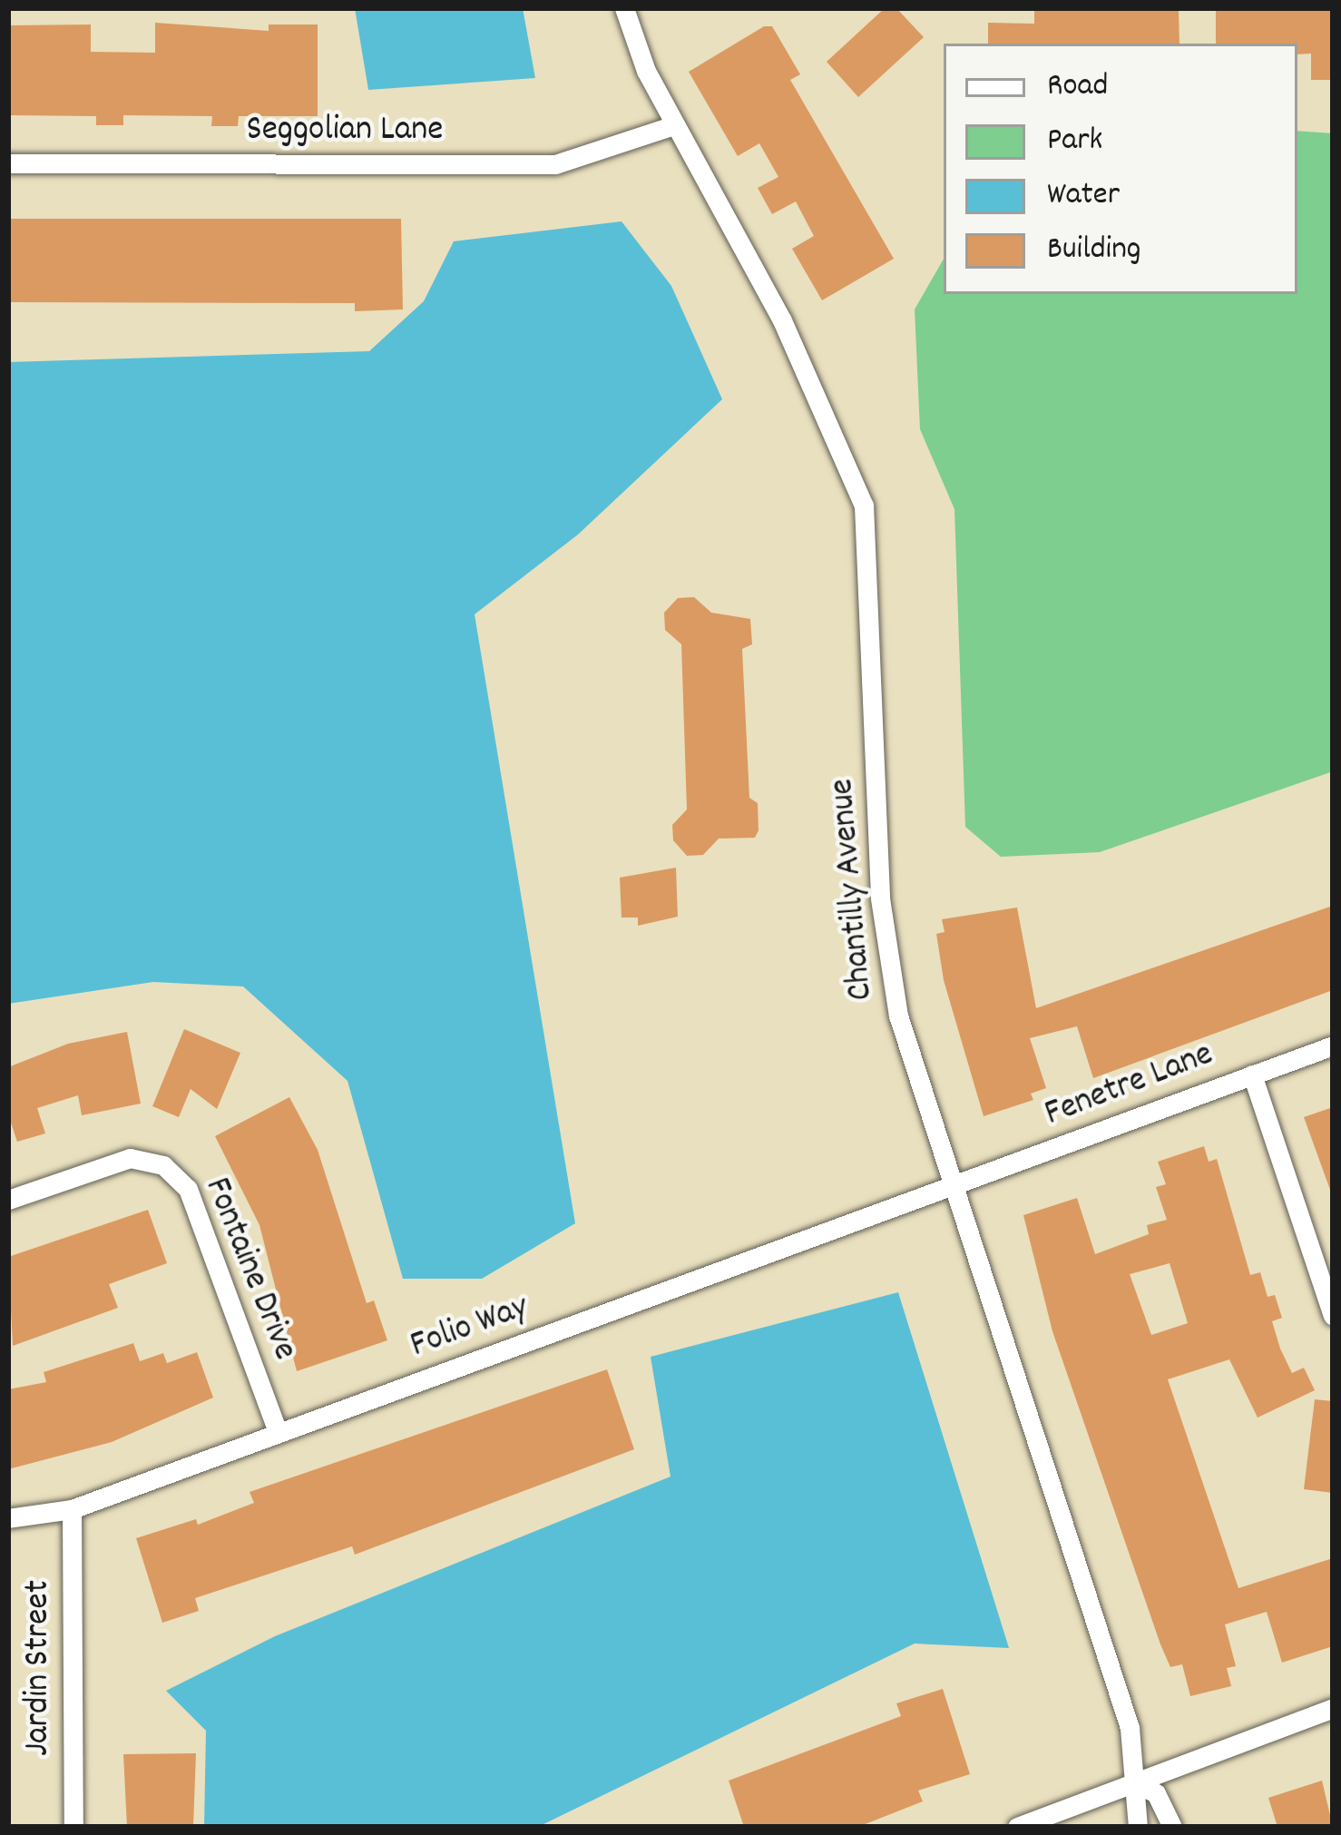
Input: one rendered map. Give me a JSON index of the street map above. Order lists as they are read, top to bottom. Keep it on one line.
{"streets":{"street":["Seggolian Lane","Chantilly Avenue","Fenetre Lane","Fontaine Drive","Folio Way","Jardin Street"]},"crossings":[["Seggolian Lane","Chantilly Avenue"],["Chantilly Avenue","Fenetre Lane"],["Chantilly Avenue","Folio Way"],["Fenetre Lane","Folio Way"],["Fontaine Drive","Folio Way"],["Folio Way","Jardin Street"]],"legend":["Road","Park","Water","Building"]}
